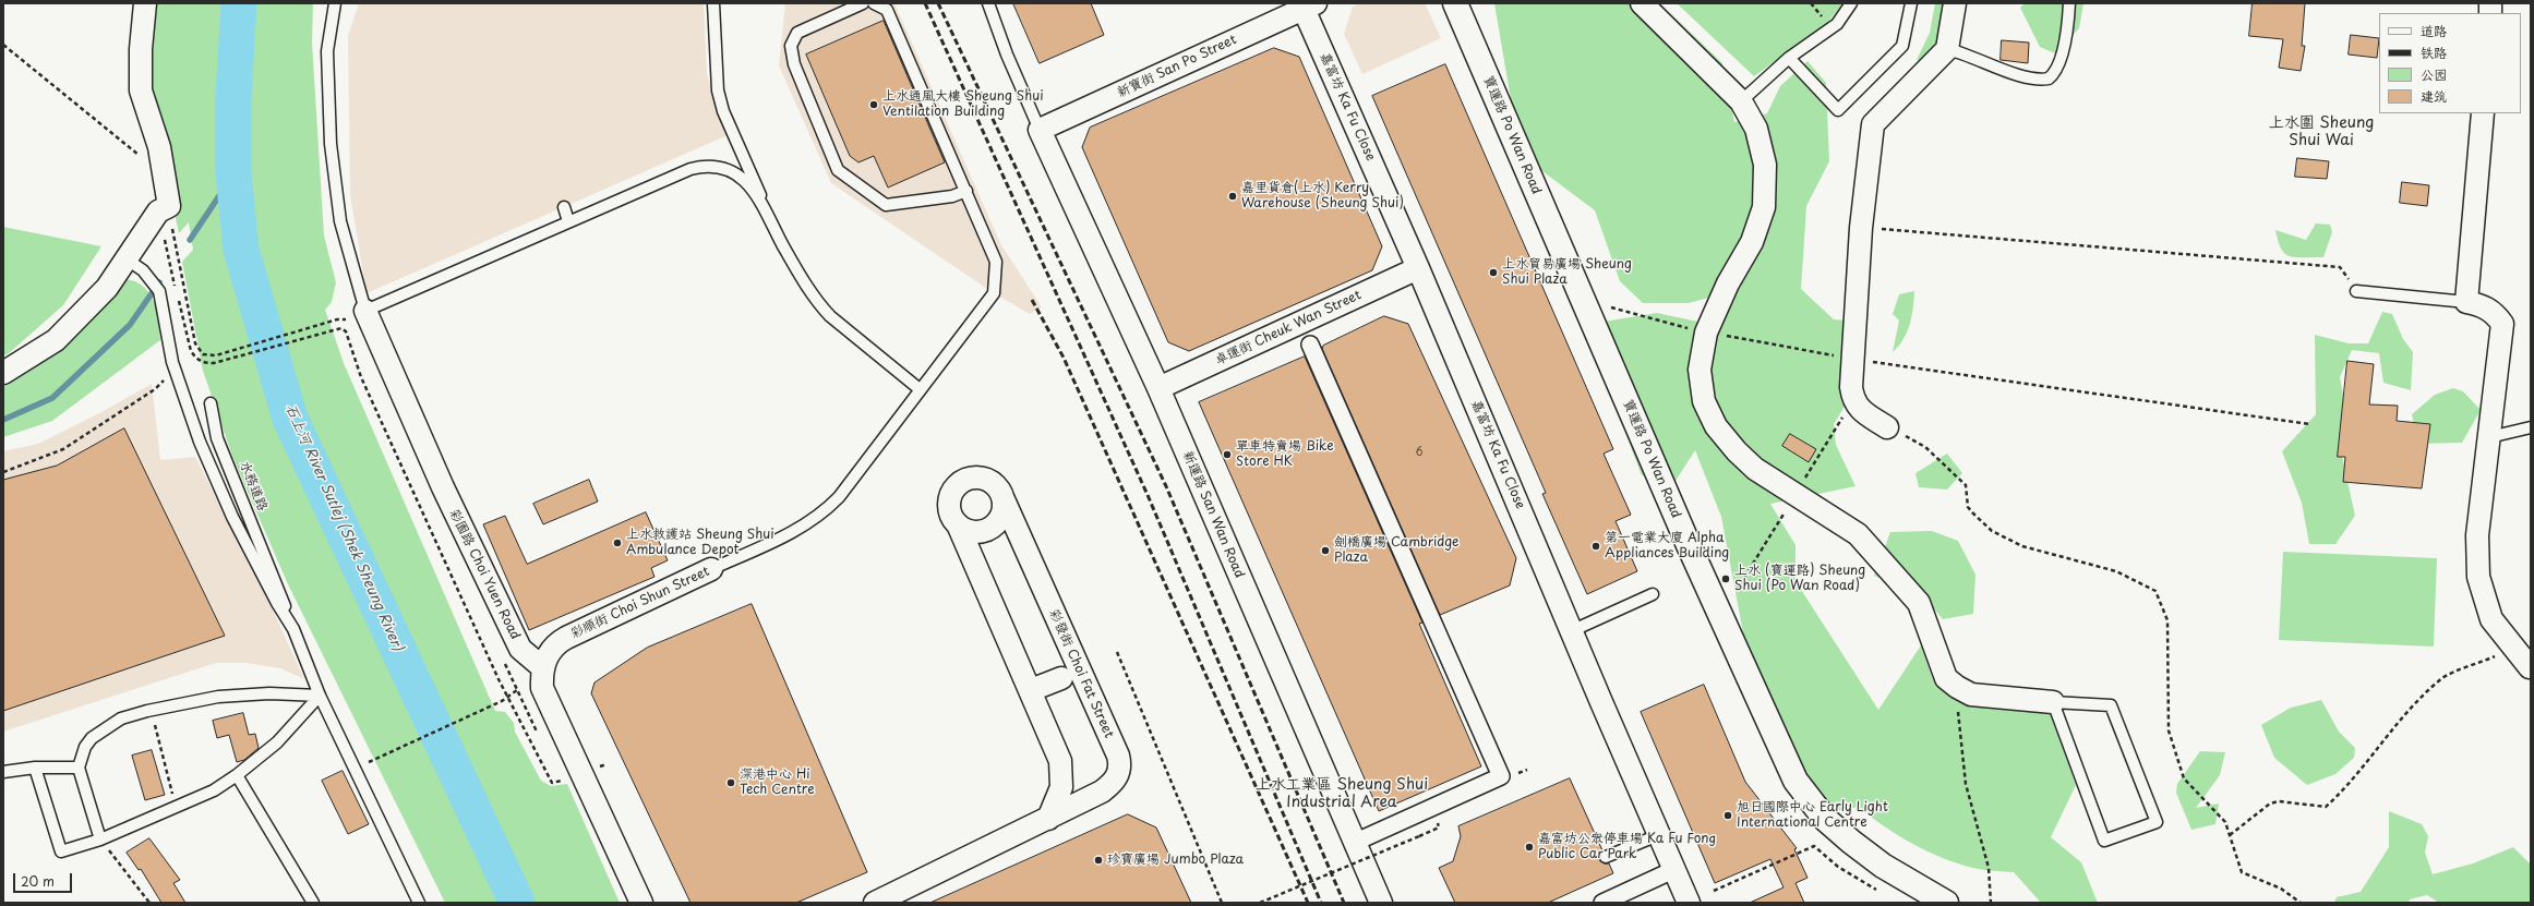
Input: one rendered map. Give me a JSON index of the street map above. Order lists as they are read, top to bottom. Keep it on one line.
{"streets":{"street":["新寶街 San Po Street","嘉富坊 Ka Fu Close","寶運路 Po Wan Road","卓運街 Cheuk Wan Street","新運路 San Wan Road","彩園路 Choi Yuen Road","彩順街 Choi Shun Street","彩發街 Choi Fat Street"],"lane":["水務道路"]},"crossings":[["新寶街 San Po Street","嘉富坊 Ka Fu Close"],["新寶街 San Po Street","新運路 San Wan Road"],["嘉富坊 Ka Fu Close","卓運街 Cheuk Wan Street"],["卓運街 Cheuk Wan Street","新運路 San Wan Road"],["彩園路 Choi Yuen Road","彩順街 Choi Shun Street"]],"districts":["上水圍 Sheung Shui Wai","上水工業區 Sheung Shui Industrial Area"],"water":["石上河 River Sutlej (Shek Sheung River)"],"places":["上水通風大樓 Sheung Shui Ventilation Building","嘉里貨倉(上水) Kerry Warehouse (Sheung Shui)","上水貿易廣場 Sheung Shui Plaza","單車特賣場 Bike Store HK","上水救護站 Sheung Shui Ambulance Depot","第一電業大廈 Alpha Appliances Building","劍橋廣場 Cambridge Plaza","上水 (寶運路) Sheung Shui (Po Wan Road)","深港中心 Hi Tech Centre","旭日國際中心 Early Light International Centre","嘉富坊公衆停車場 Ka Fu Fong Public Car Park","珍寶廣場 Jumbo Plaza"],"house_numbers":["6"],"legend":["道路","铁路","公园","建筑"],"scale_bar":"20 m"}
